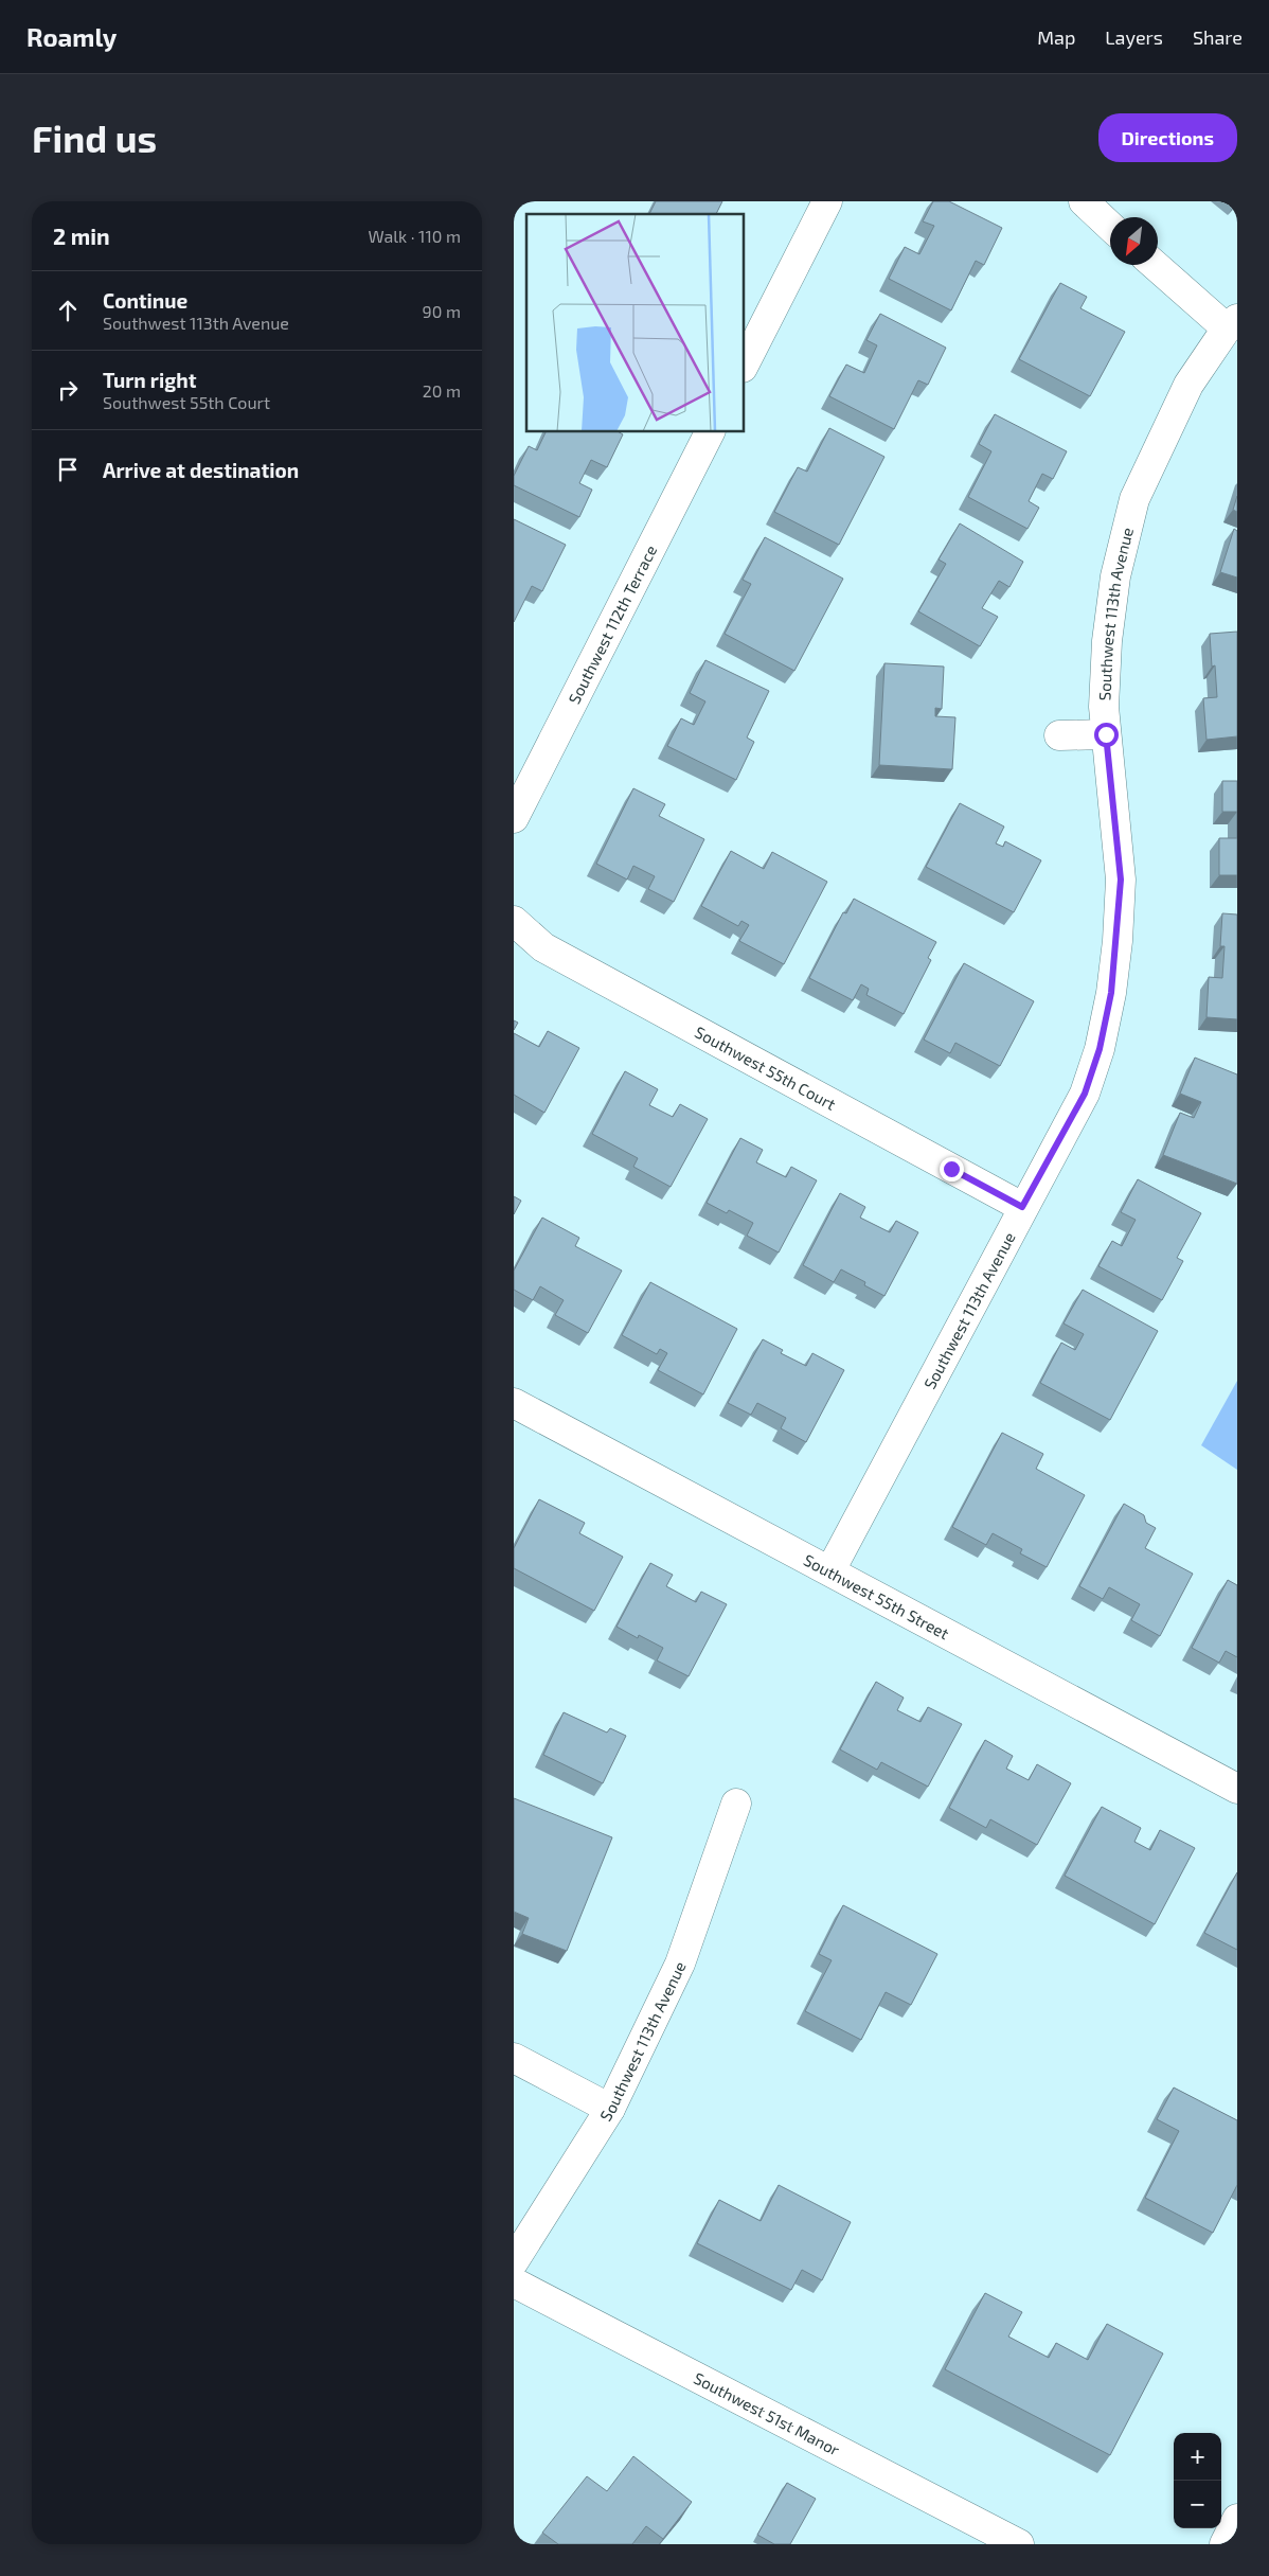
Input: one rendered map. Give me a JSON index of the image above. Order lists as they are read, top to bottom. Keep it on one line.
{"streets":{"street":["Southwest 113th Avenue","Southwest 112th Terrace","Southwest 55th Court","Southwest 55th Street","Southwest 51st Manor"]},"crossings":[["Southwest 113th Avenue","Southwest 55th Court"],["Southwest 113th Avenue","Southwest 55th Street"]],"north":"bottom left","page":{"header":"Roamly","nav":["Map","Layers","Share"],"buttons":"Directions","title":"Find us","heading":["2 min","Walk · 110 m"],"list":[["Continue","Southwest 113th Avenue","90 m"],["Turn right","Southwest 55th Court","20 m"],"Arrive at destination"],"map_buttons":["+","−"]}}
